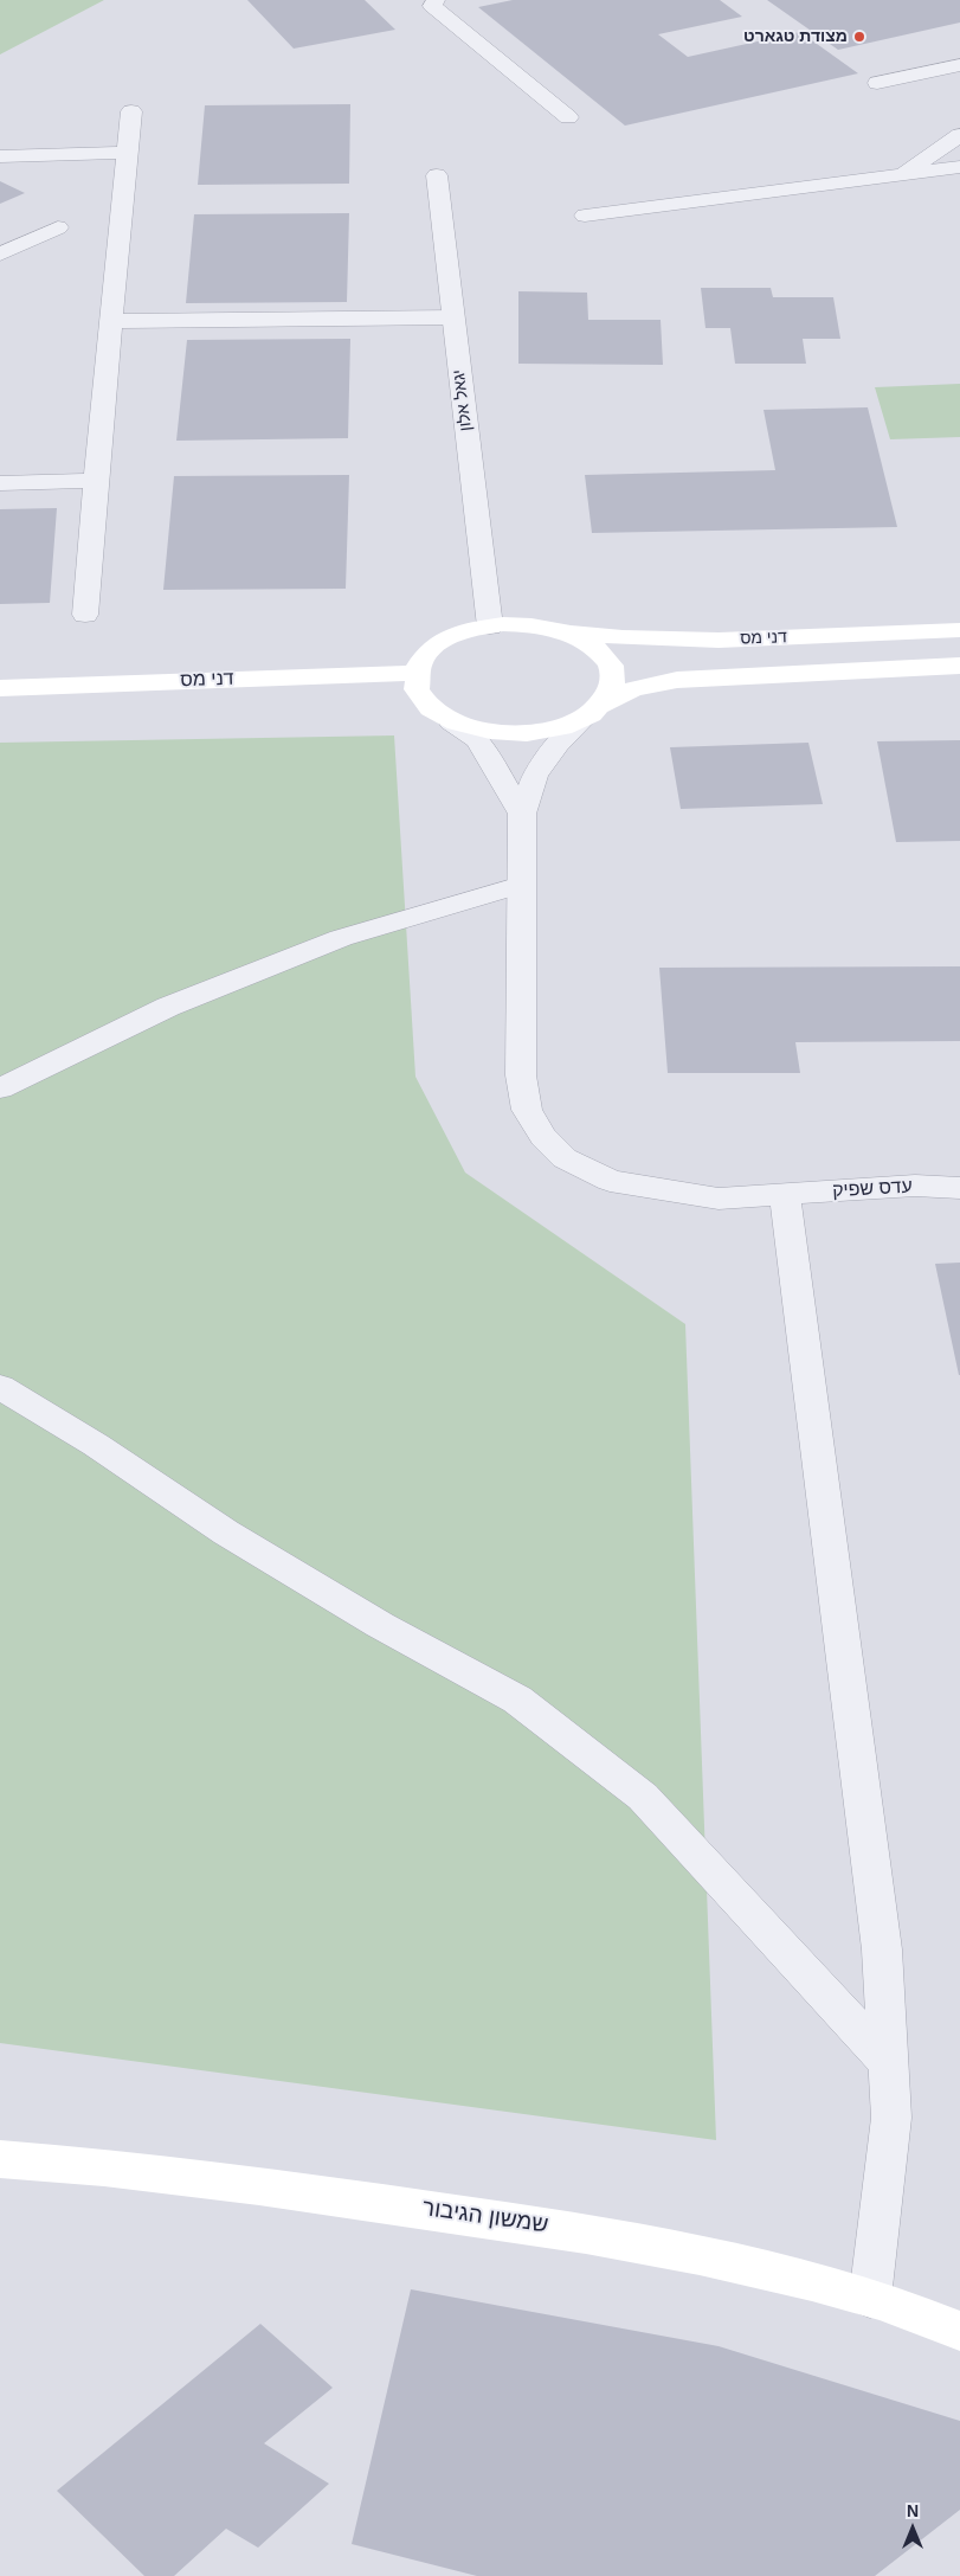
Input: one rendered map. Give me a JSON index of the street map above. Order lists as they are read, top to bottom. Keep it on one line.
{"streets":{"street":["יגאל אלון","דני מס","עדס שפיק","שמשון הגיבור"]},"crossings":[["יגאל אלון","דני מס"]],"places":["מצודת טגארט"],"north":"top"}
